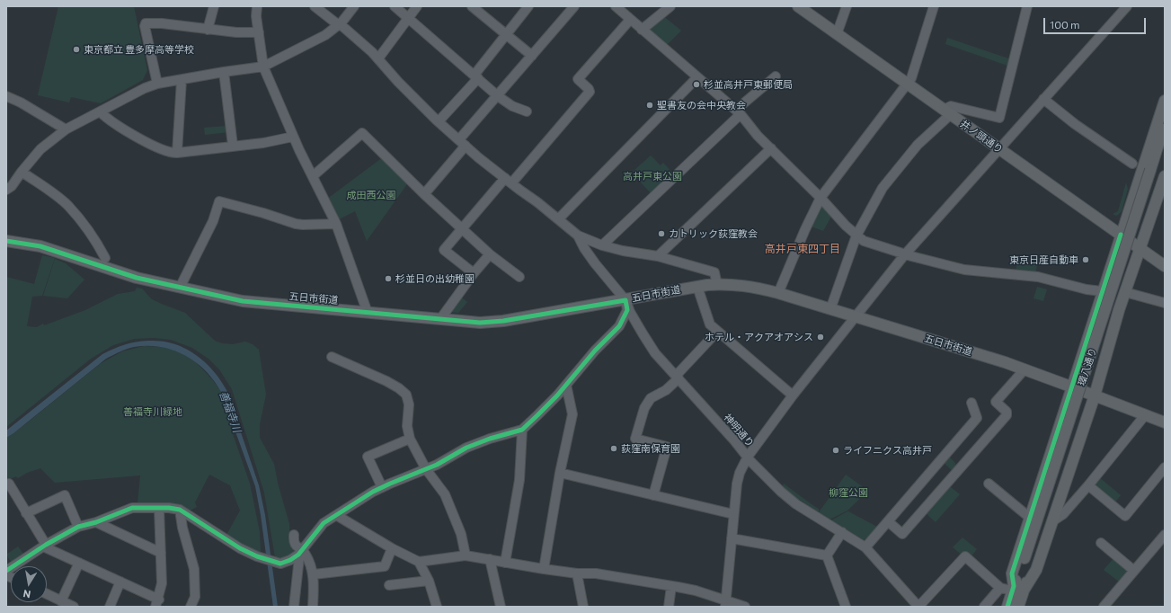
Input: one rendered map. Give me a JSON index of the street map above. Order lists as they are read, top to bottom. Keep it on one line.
{"streets":{"main road":["井ノ頭通り","五日市街道","環八通り"],"street":["神明通り"]},"crossings":[["五日市街道","神明通り"]],"districts":["高井戸東四丁目"],"water":["善福寺川"],"parks":["高井戸東公園","成田西公園","善福寺川緑地","柳窪公園"],"places":["東京都立 豊多摩高等学校","杉並高井戸東郵便局","聖書友の会中央教会","カトリック荻窪教会","東京日産自動車","杉並日の出幼稚園","ホテル・アクアオアシス","荻窪南保育園","ライフニクス高井戸"],"scale_bar":"100 m","north":"bottom"}
